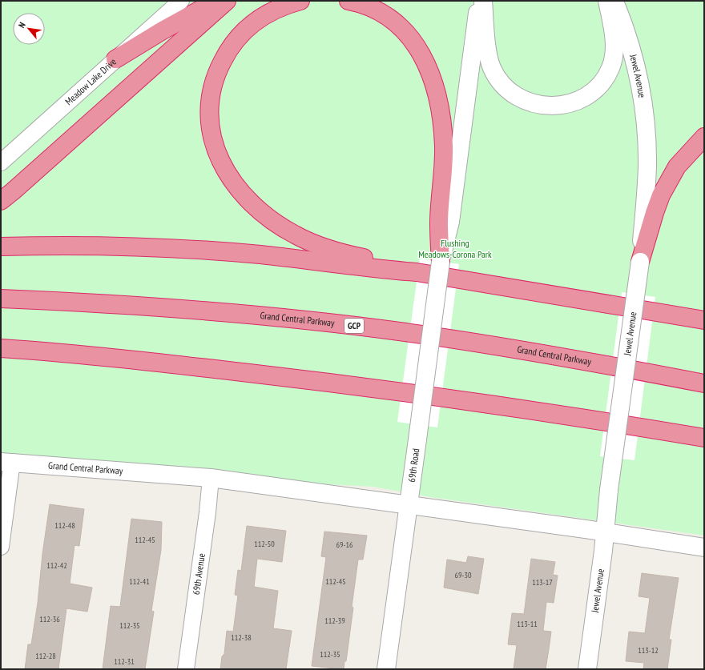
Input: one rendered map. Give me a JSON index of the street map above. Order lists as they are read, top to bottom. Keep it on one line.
{"streets":{"highway":["Grand Central Parkway","GCP"],"street":["Jewel Avenue","Meadow Lake Drive","69th Road","69th Avenue"]},"crossings":[["Jewel Avenue","Grand Central Parkway"],["Grand Central Parkway","69th Road"],["Grand Central Parkway","69th Avenue"]],"parks":["Flushing Meadows-Corona Park"],"house_numbers":["112-48","112-45","112-50","69-16","112-42","69-30","112-41","112-45","113-17","112-36","112-39","113-11","112-35","112-38","113-12","112-35","112-28","112-31"],"north":"top left"}
